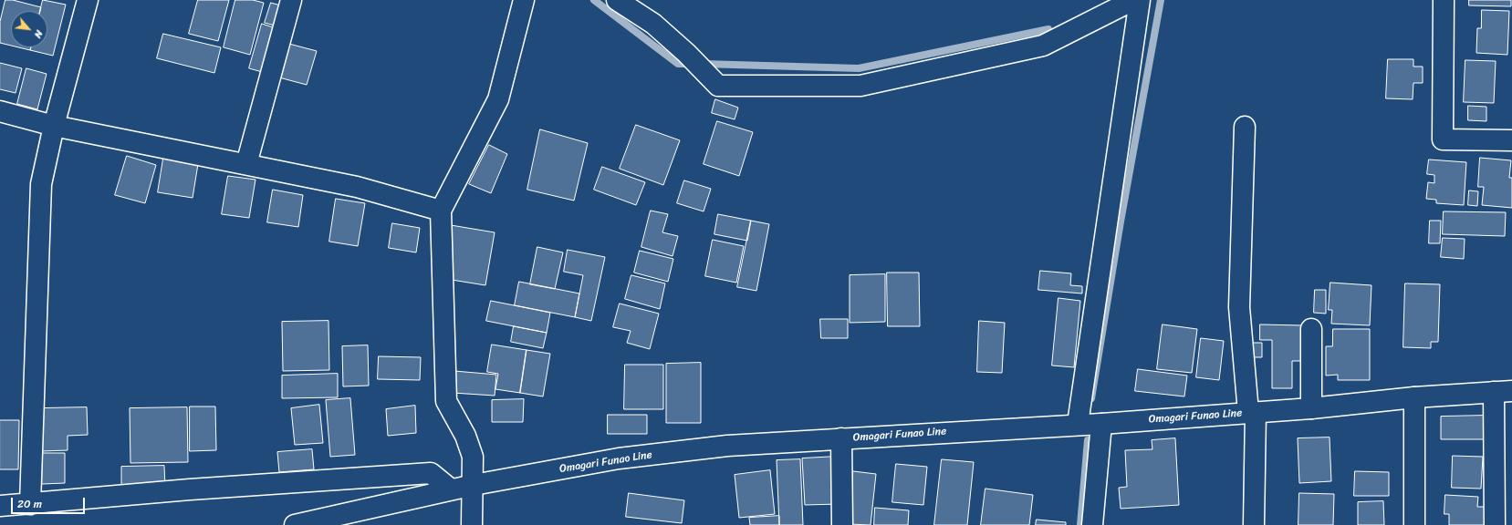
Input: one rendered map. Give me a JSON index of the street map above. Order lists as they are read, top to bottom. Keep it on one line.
{"streets":{"street":["Omagari Funao Line"]},"scale_bar":"20 m","north":"bottom right"}
